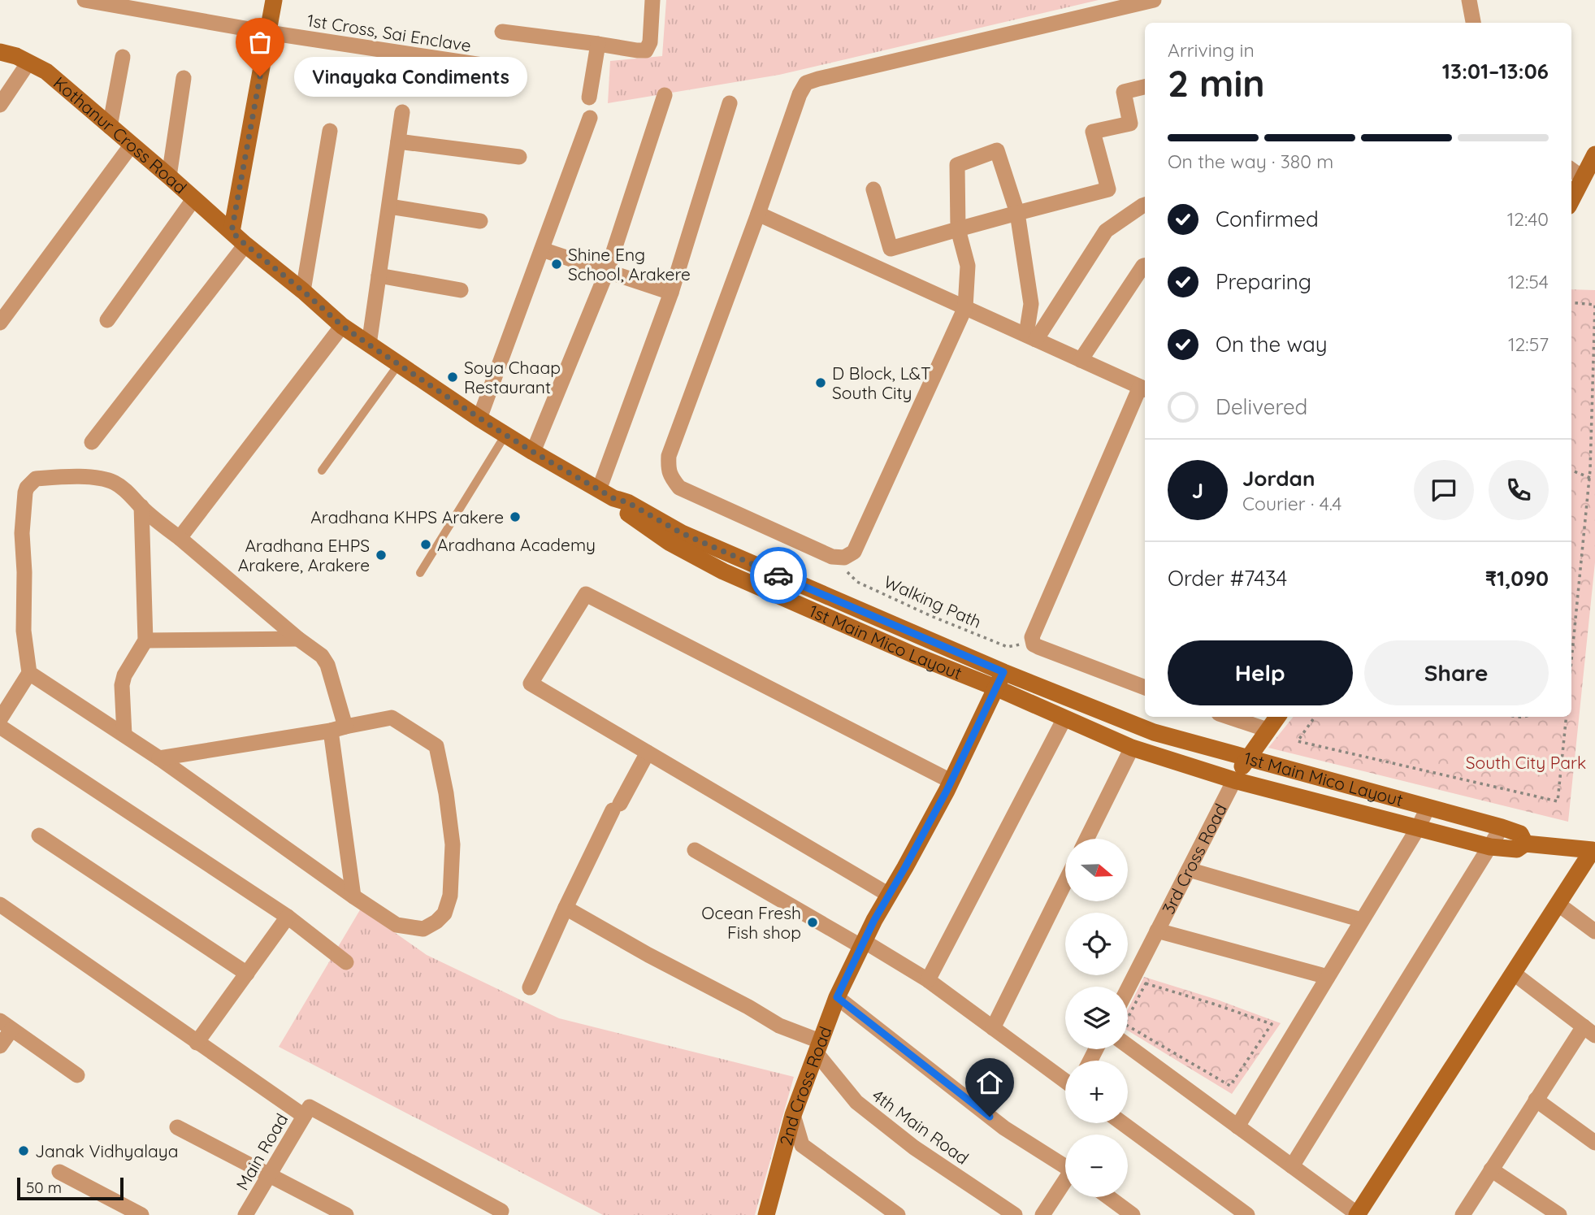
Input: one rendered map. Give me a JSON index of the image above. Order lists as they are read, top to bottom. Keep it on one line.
{"streets":{"street":["1st Cross, Sai Enclave","Kothanur Cross Road","1st Main Mico Layout","3rd Cross Road","2nd Cross Road","4th Main Road","Main Road"],"path":["Walking Path"]},"crossings":[["Kothanur Cross Road","1st Main Mico Layout"],["1st Main Mico Layout","3rd Cross Road"],["1st Main Mico Layout","2nd Cross Road"],["2nd Cross Road","4th Main Road"]],"parks":["South City Park"],"places":["Vinayaka Condiments","Shine Eng School, Arakere","Soya Chaap Restaurant","D Block, L&T South City","Aradhana KHPS Arakere","Aradhana Academy","Aradhana EHPS Arakere, Arakere","Ocean Fresh Fish shop","Janak Vidhyalaya"],"scale_bar":"50 m","north":"right","page":{"heading":["2 min","Arriving in","13:01–13:06"],"panel":["Jordan","Courier · 4.4","Order #7434","₹1,090"],"bubble":"Vinayaka Condiments","bar":"On the way · 380 m","list":[["Confirmed","12:40"],["Preparing","12:54"],["On the way","12:57"],"Delivered"],"round":"J","buttons":["Help","Share"],"map_buttons":["+","−"],"scale":"50 m"}}
